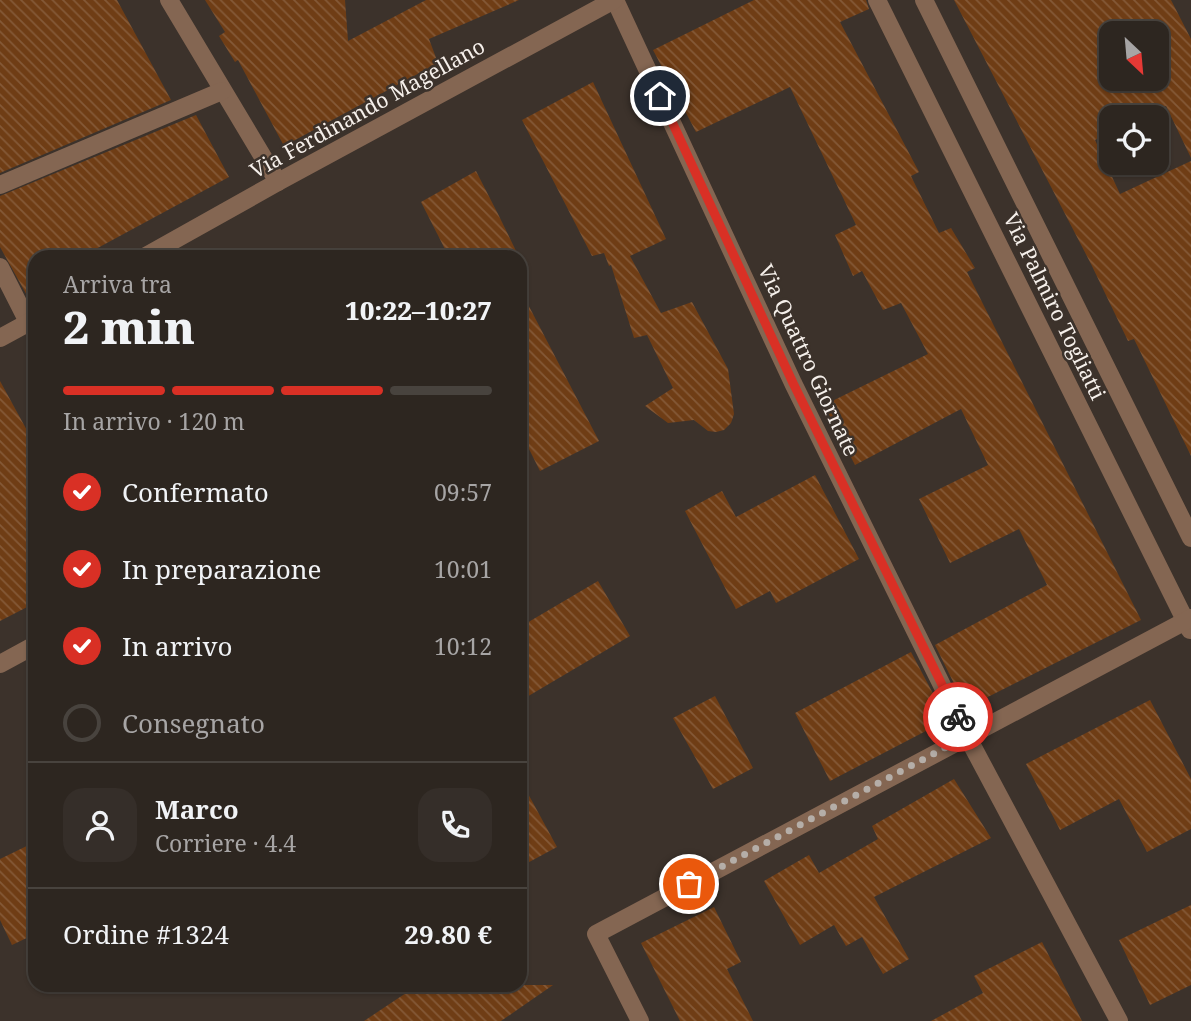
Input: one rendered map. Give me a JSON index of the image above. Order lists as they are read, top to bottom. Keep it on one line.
{"streets":{"street":["Via Ferdinando Magellano","Via Palmiro Togliatti","Via Quattro Giornate"]},"crossings":[["Via Ferdinando Magellano","Via Quattro Giornate"]],"north":"bottom right","page":{"heading":["2 min","Arriva tra","10:22–10:27"],"panel":["Marco","Corriere · 4.4","Ordine #1324","29.80 €"],"bar":"In arrivo · 120 m","list":[["Confermato","09:57"],["In preparazione","10:01"],["In arrivo","10:12"],"Consegnato"]}}
